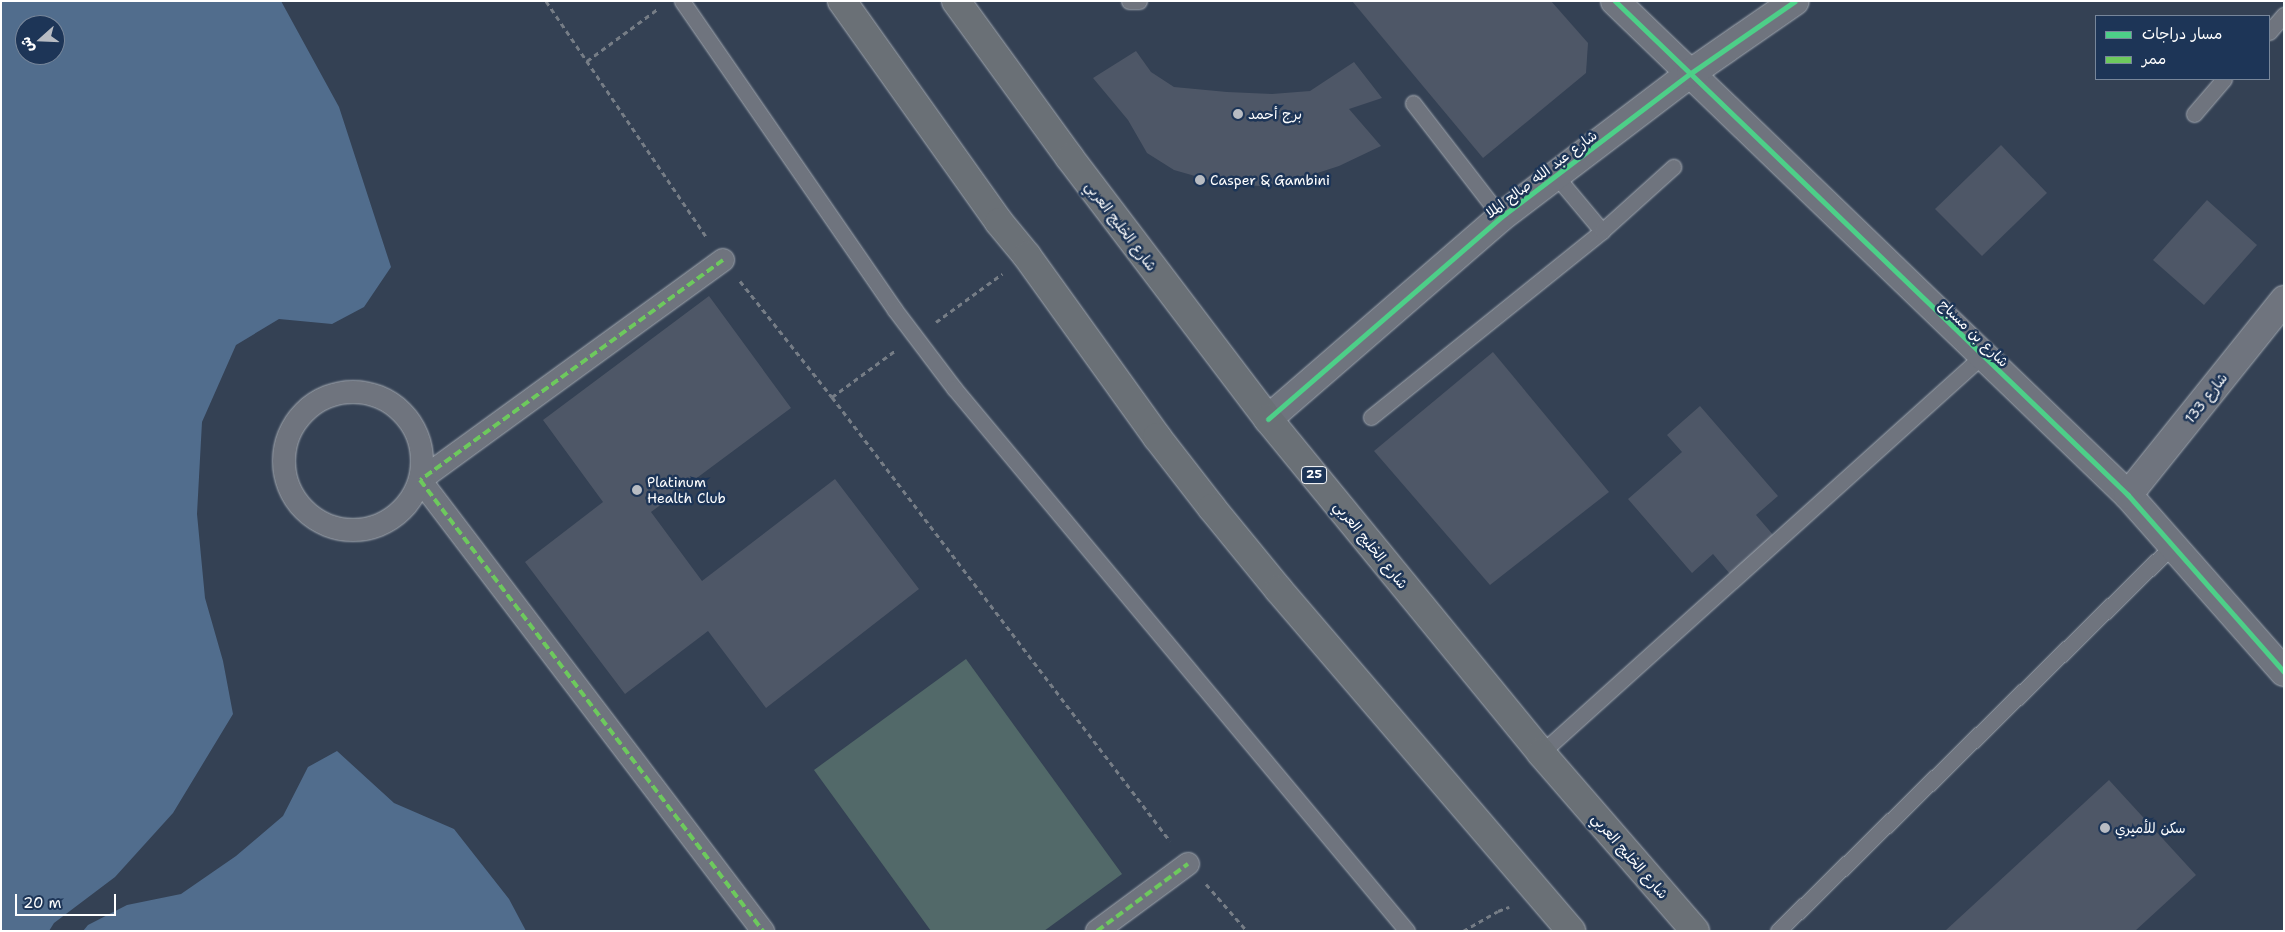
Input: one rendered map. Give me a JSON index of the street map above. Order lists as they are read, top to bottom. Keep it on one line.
{"streets":{"main road":["شارع الخليج العربي","25"],"street":["شارع عبد الله صالح الملا","شارع بن مسباح","شارع 133"]},"crossings":[["شارع عبد الله صالح الملا","شارع الخليج العربي"],["شارع عبد الله صالح الملا","شارع بن مسباح"],["شارع بن مسباح","شارع 133"]],"places":["برج أحمد","Casper & Gambini","Platinum Health Club","سكن للأميري"],"legend":["مسار دراجات","ممر"],"scale_bar":"20 m","north":"left"}
